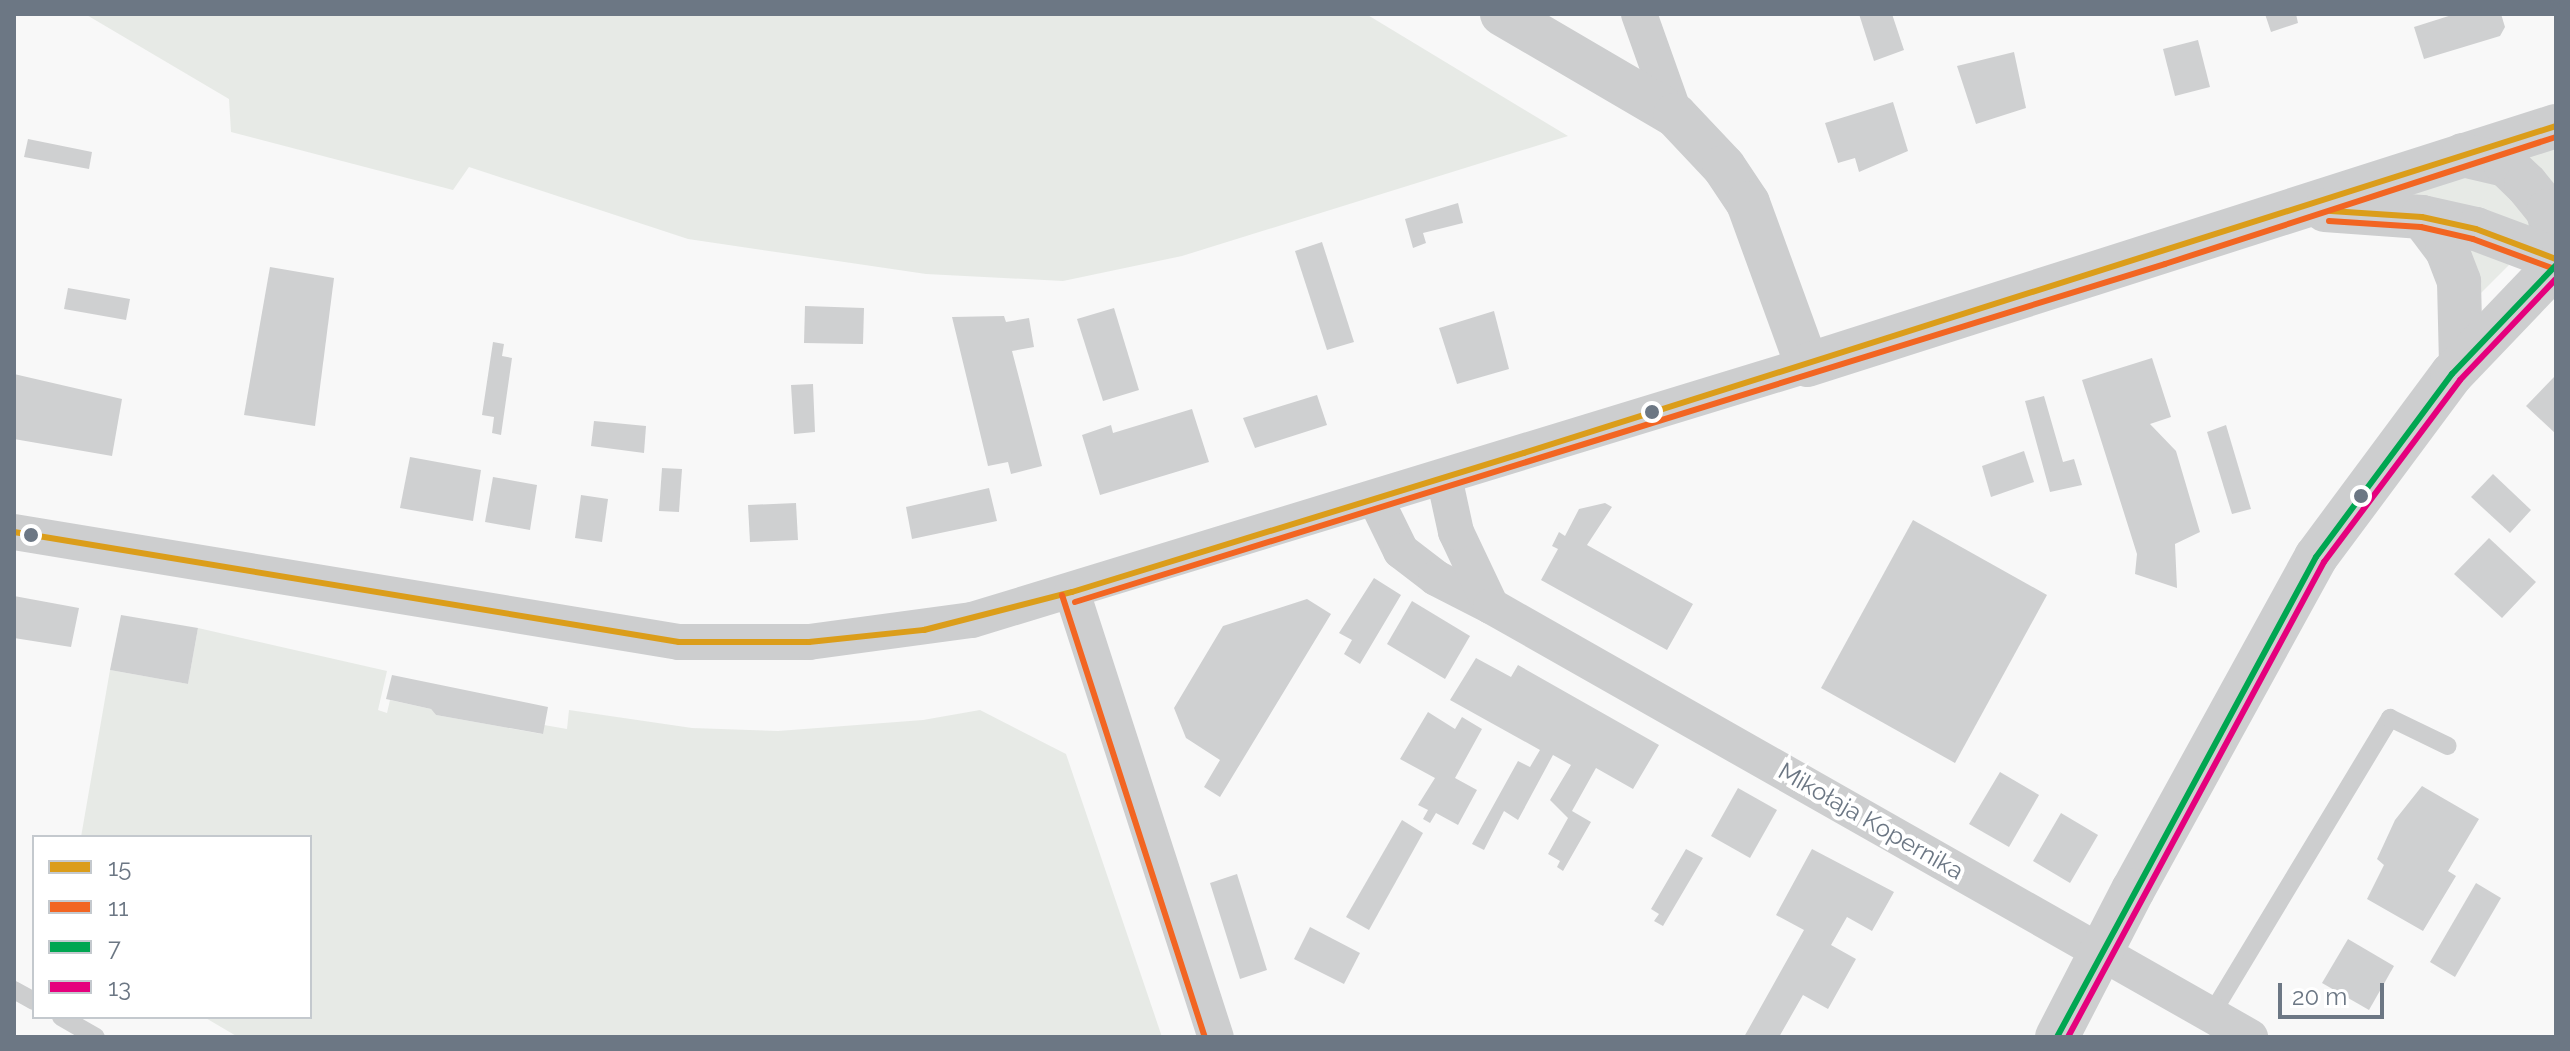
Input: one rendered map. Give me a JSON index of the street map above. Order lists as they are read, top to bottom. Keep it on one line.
{"streets":{"street":["Mikołaja Kopernika"]},"lines":["transit line 15","transit line 11","transit line 7","transit line 13"],"legend":["15","11","7","13"],"scale_bar":"20 m"}
